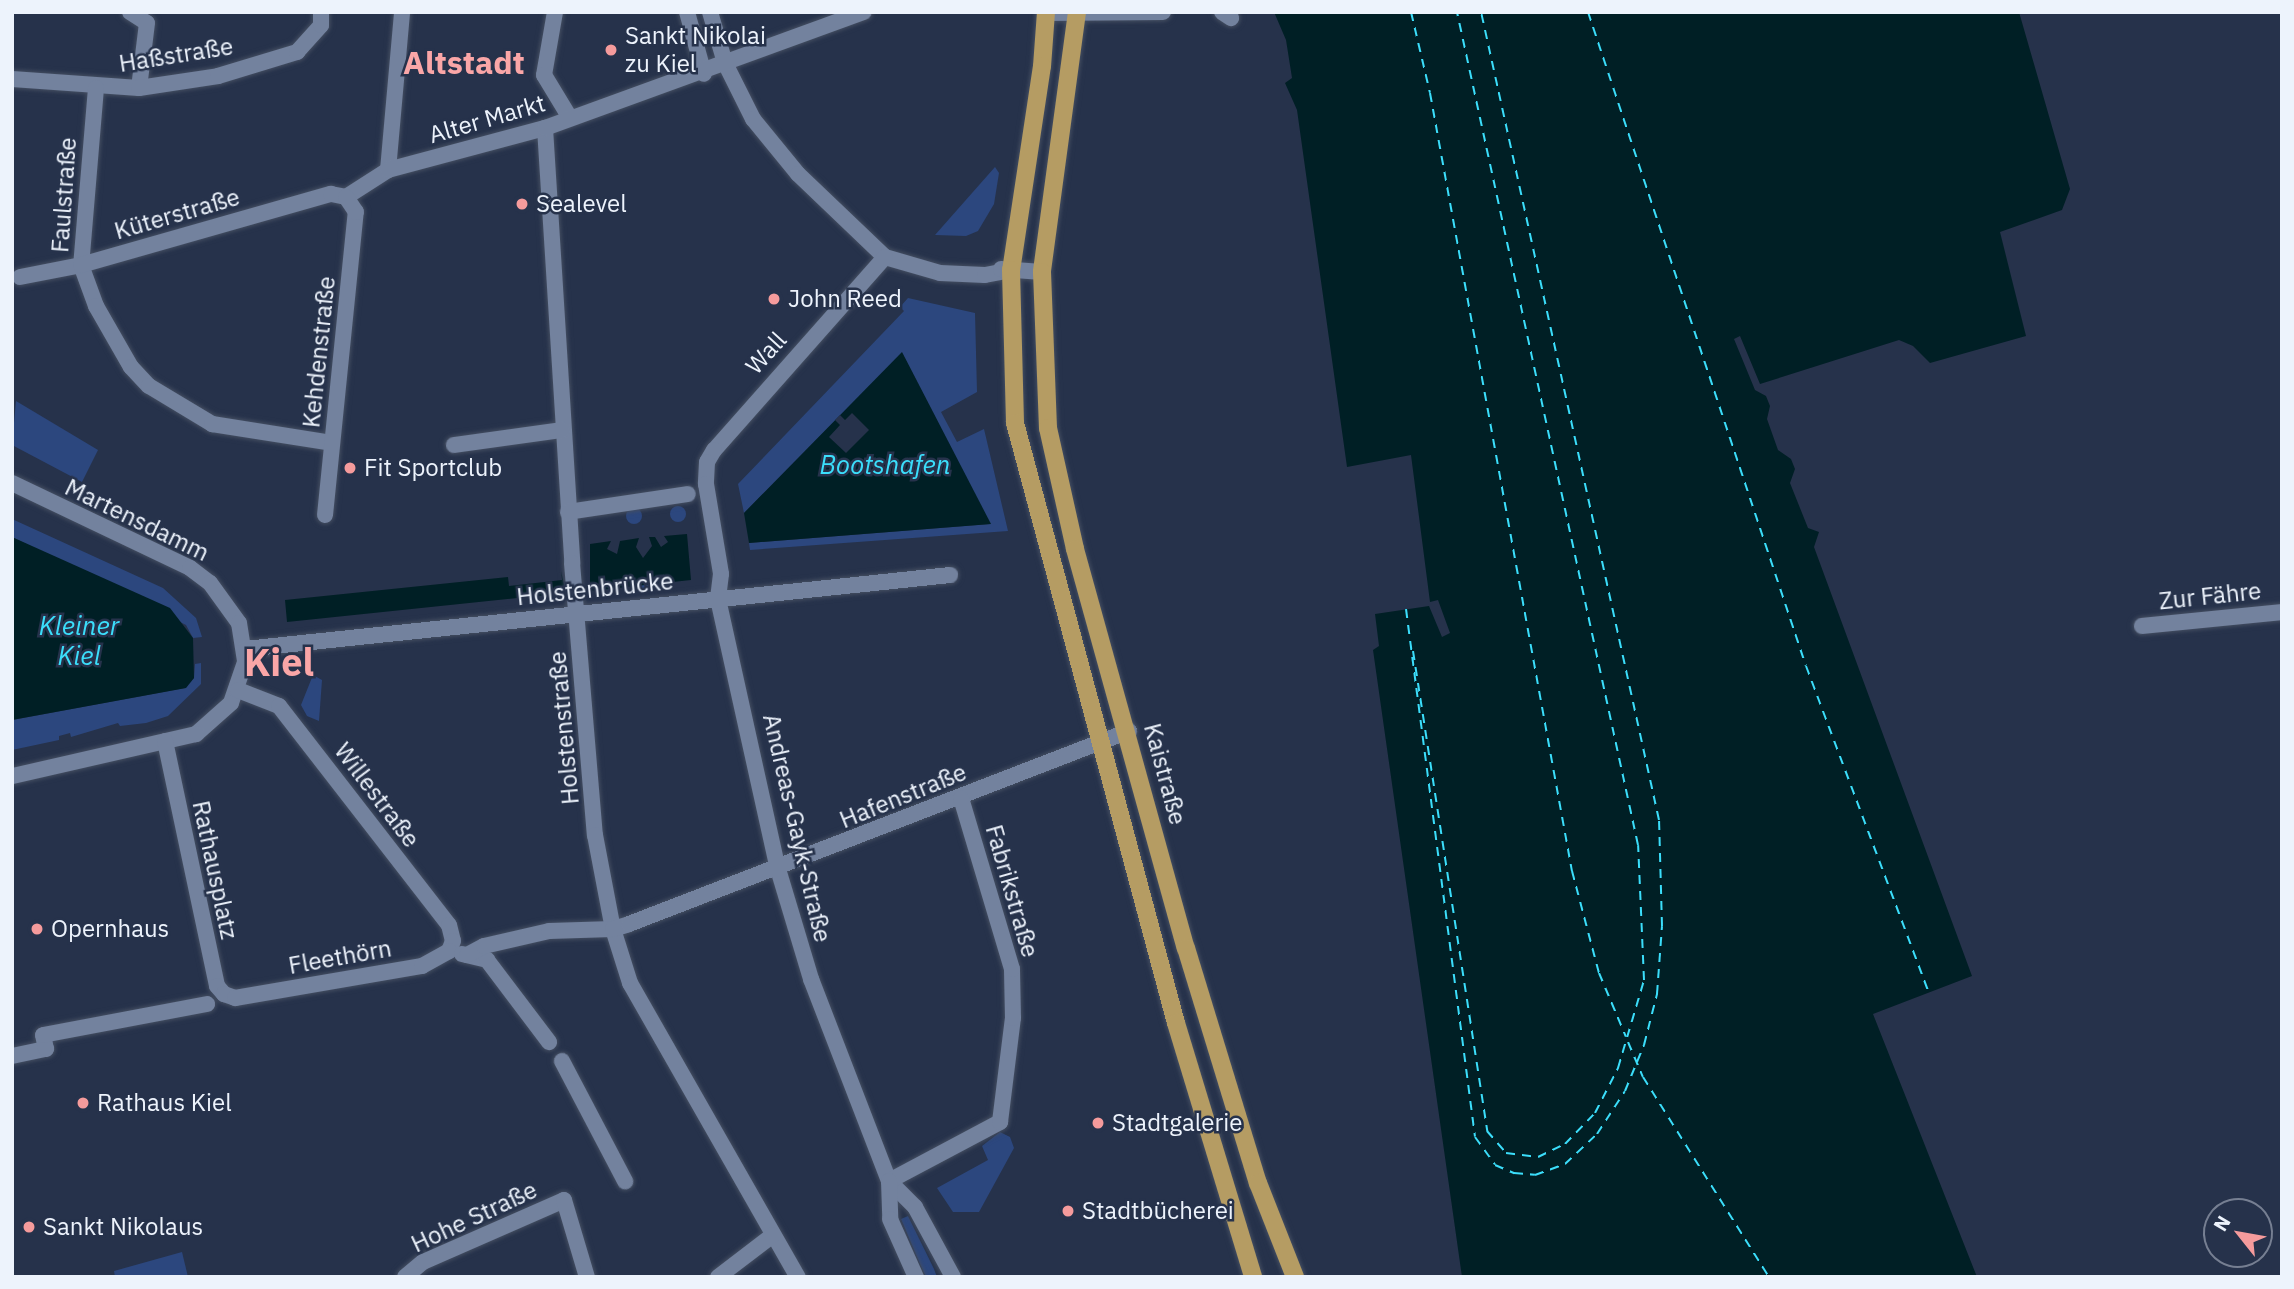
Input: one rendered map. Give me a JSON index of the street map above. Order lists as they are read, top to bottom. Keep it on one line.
{"streets":{"main road":["Kaistraße"],"street":["Haßstraße","Alter Markt","Faulstraße","Küterstraße","Kehdenstraße","Wall","Martensdamm","Holstenbrücke","Zur Fähre","Holstenstraße","Willestraße","Hafenstraße","Andreas-Gayk-Straße","Rathausplatz","Fabrikstraße","Fleethörn","Hohe Straße"]},"crossings":[["Haßstraße","Faulstraße"],["Alter Markt","Küterstraße"],["Alter Markt","Kehdenstraße"],["Alter Markt","Holstenstraße"],["Faulstraße","Küterstraße"],["Faulstraße","Kehdenstraße"],["Küterstraße","Kehdenstraße"],["Wall","Holstenbrücke"],["Wall","Andreas-Gayk-Straße"],["Martensdamm","Holstenbrücke"],["Holstenbrücke","Holstenstraße"],["Holstenbrücke","Andreas-Gayk-Straße"],["Holstenstraße","Hafenstraße"],["Kaistraße","Hafenstraße"],["Willestraße","Fleethörn"],["Hafenstraße","Andreas-Gayk-Straße"],["Hafenstraße","Fabrikstraße"],["Andreas-Gayk-Straße","Fabrikstraße"],["Rathausplatz","Fleethörn"]],"districts":["Altstadt","Kiel"],"water":["Bootshafen","Kleiner Kiel"],"places":["Sankt Nikolai zu Kiel","Sealevel","John Reed","Fit Sportclub","Opernhaus","Rathaus Kiel","Stadtgalerie","Stadtbücherei","Sankt Nikolaus"],"north":"top left"}
